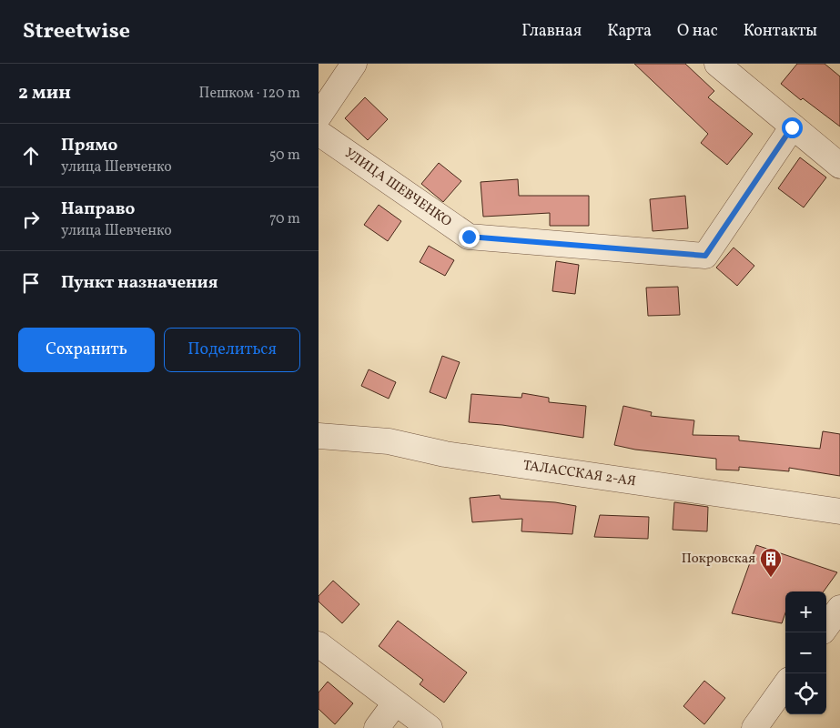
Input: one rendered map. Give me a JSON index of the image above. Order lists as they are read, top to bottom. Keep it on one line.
{"streets":{"street":["УЛИЦА ШЕВЧЕНКО","ТАЛАССКАЯ 2-АЯ"]},"places":{"building":["Покровская"]},"page":{"header":"Streetwise","nav":["Главная","Карта","О нас","Контакты"],"heading":["2 мин","Пешком · 120 m"],"list":[["Прямо","улица Шевченко","50 m"],["Направо","улица Шевченко","70 m"],"Пункт назначения"],"buttons":["Сохранить","Поделиться"],"map_buttons":["+","−"]}}
